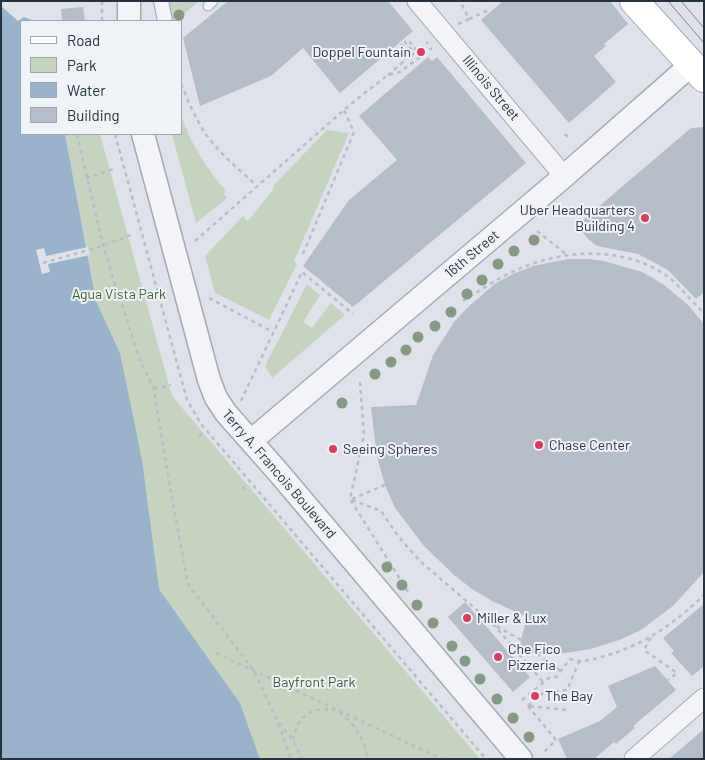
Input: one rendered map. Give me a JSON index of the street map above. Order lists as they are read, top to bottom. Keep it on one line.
{"streets":{"street":["Illinois Street","16th Street","Terry A. Francois Boulevard"]},"crossings":[["Illinois Street","16th Street"],["16th Street","Terry A. Francois Boulevard"]],"parks":["Agua Vista Park","Bayfront Park"],"places":["Doppel Fountain","Uber Headquarters Building 4","Chase Center","Seeing Spheres","Miller & Lux","Che Fico Pizzeria","The Bay"],"legend":["Road","Park","Water","Building"]}
